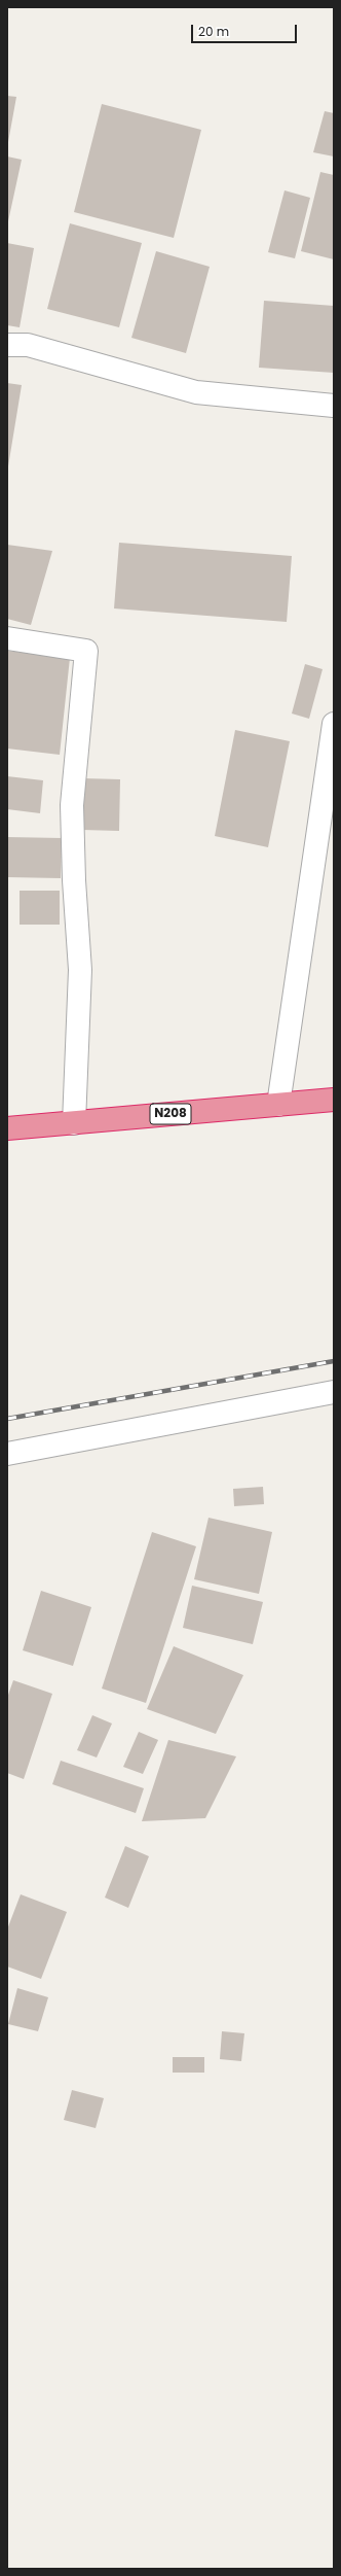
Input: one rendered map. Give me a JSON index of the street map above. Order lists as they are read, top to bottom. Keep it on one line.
{"streets":{"highway":["N208"]},"scale_bar":"20 m"}
